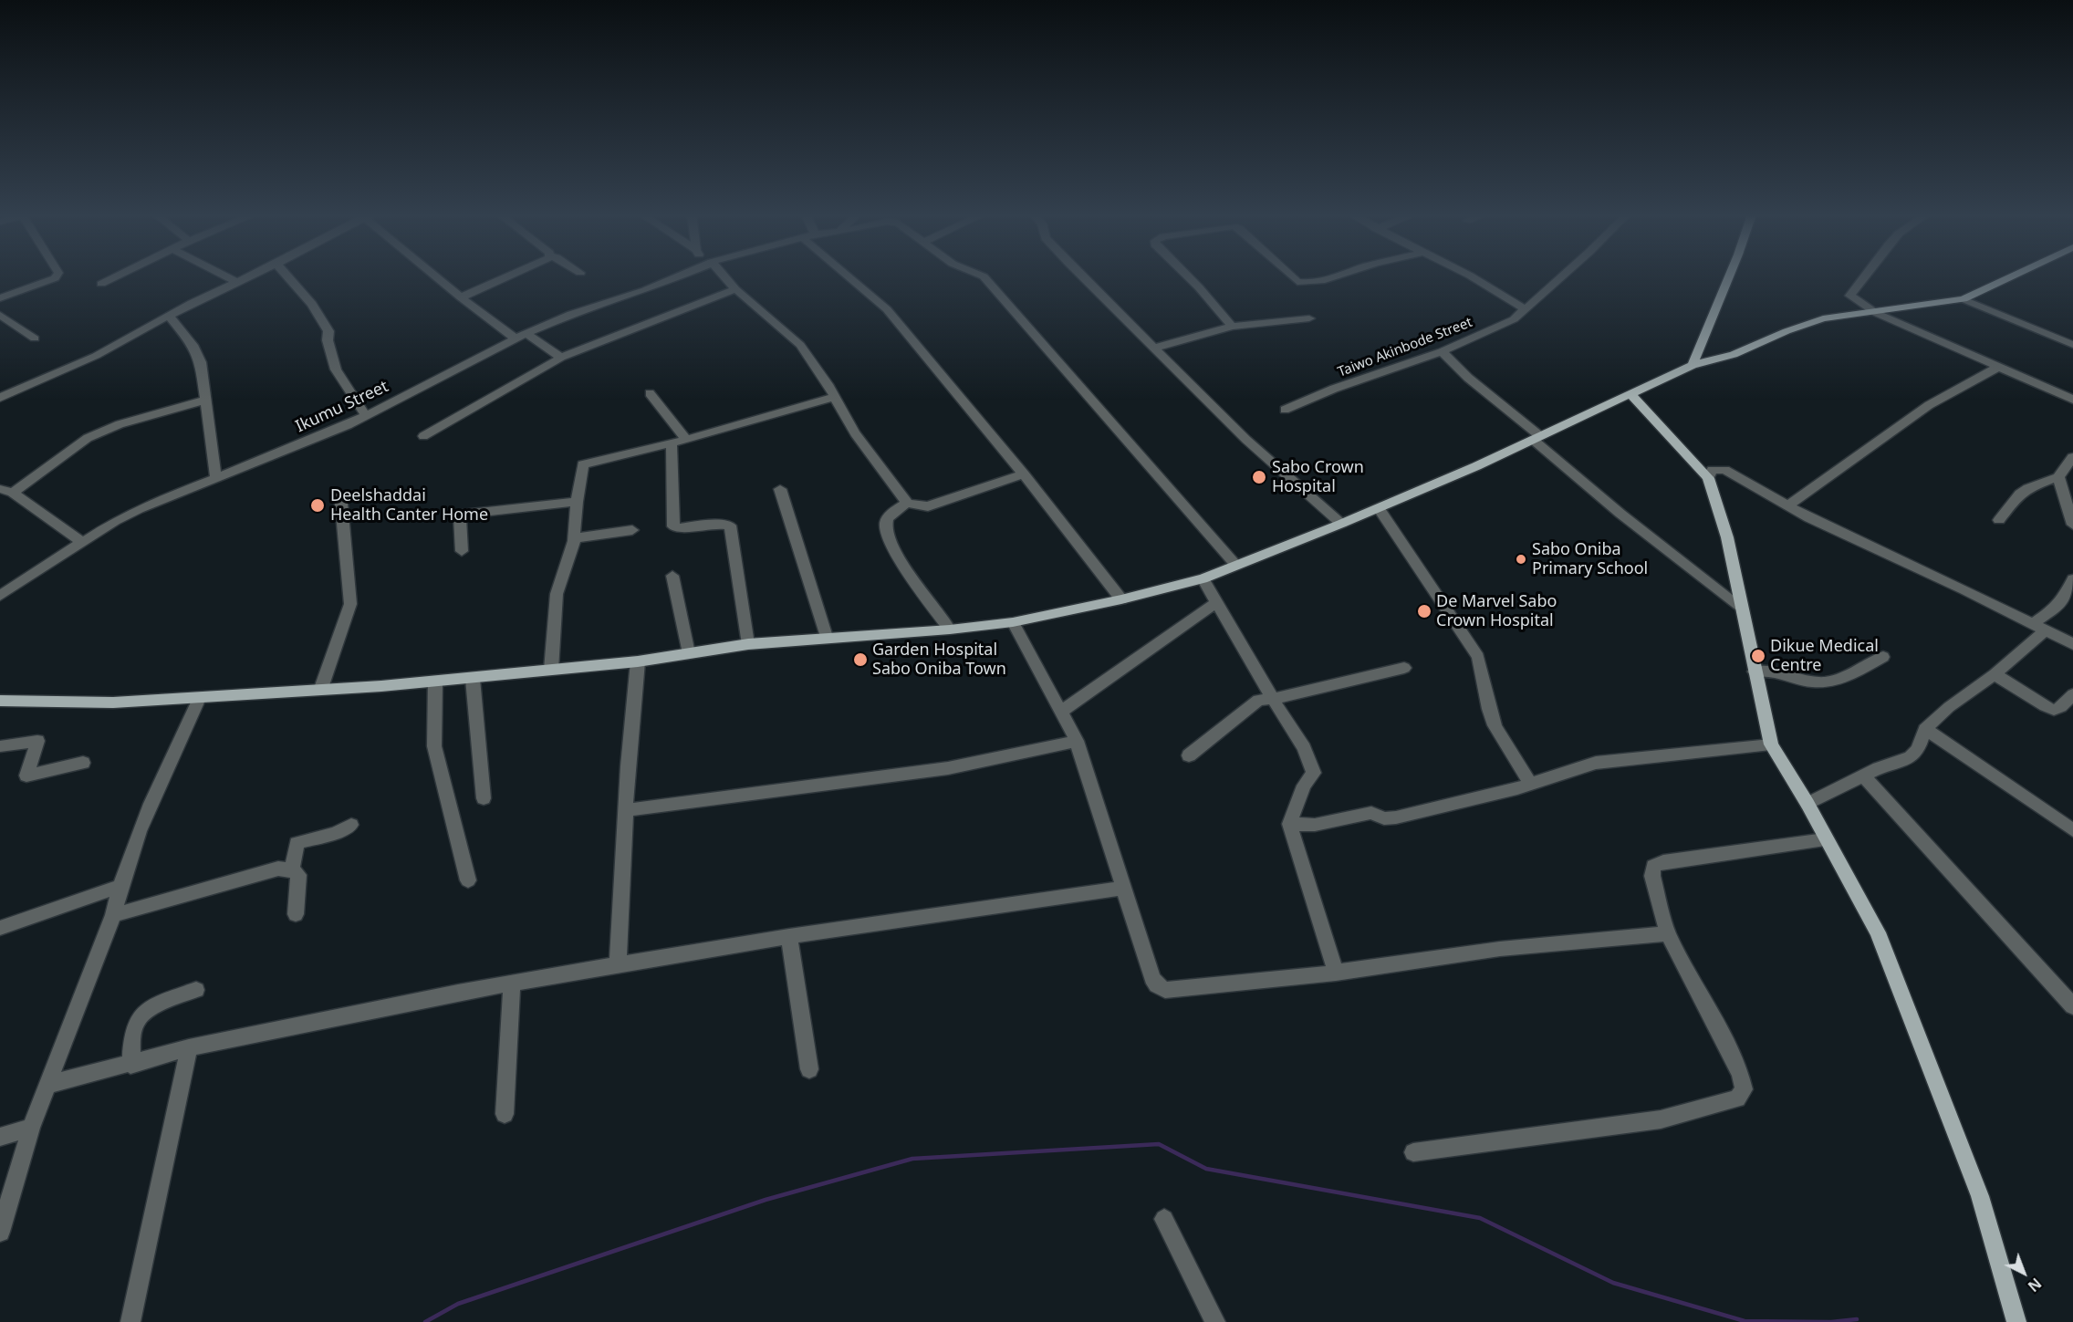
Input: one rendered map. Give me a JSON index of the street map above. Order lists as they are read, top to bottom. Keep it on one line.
{"streets":{"street":["Taiwo Akinbode Street","Ikumu Street"]},"places":["Sabo Crown Hospital","Deelshaddai Health Canter Home","Sabo Oniba Primary School","De Marvel Sabo Crown Hospital","Dikue Medical Centre","Garden Hospital Sabo Oniba Town"],"north":"bottom right"}
